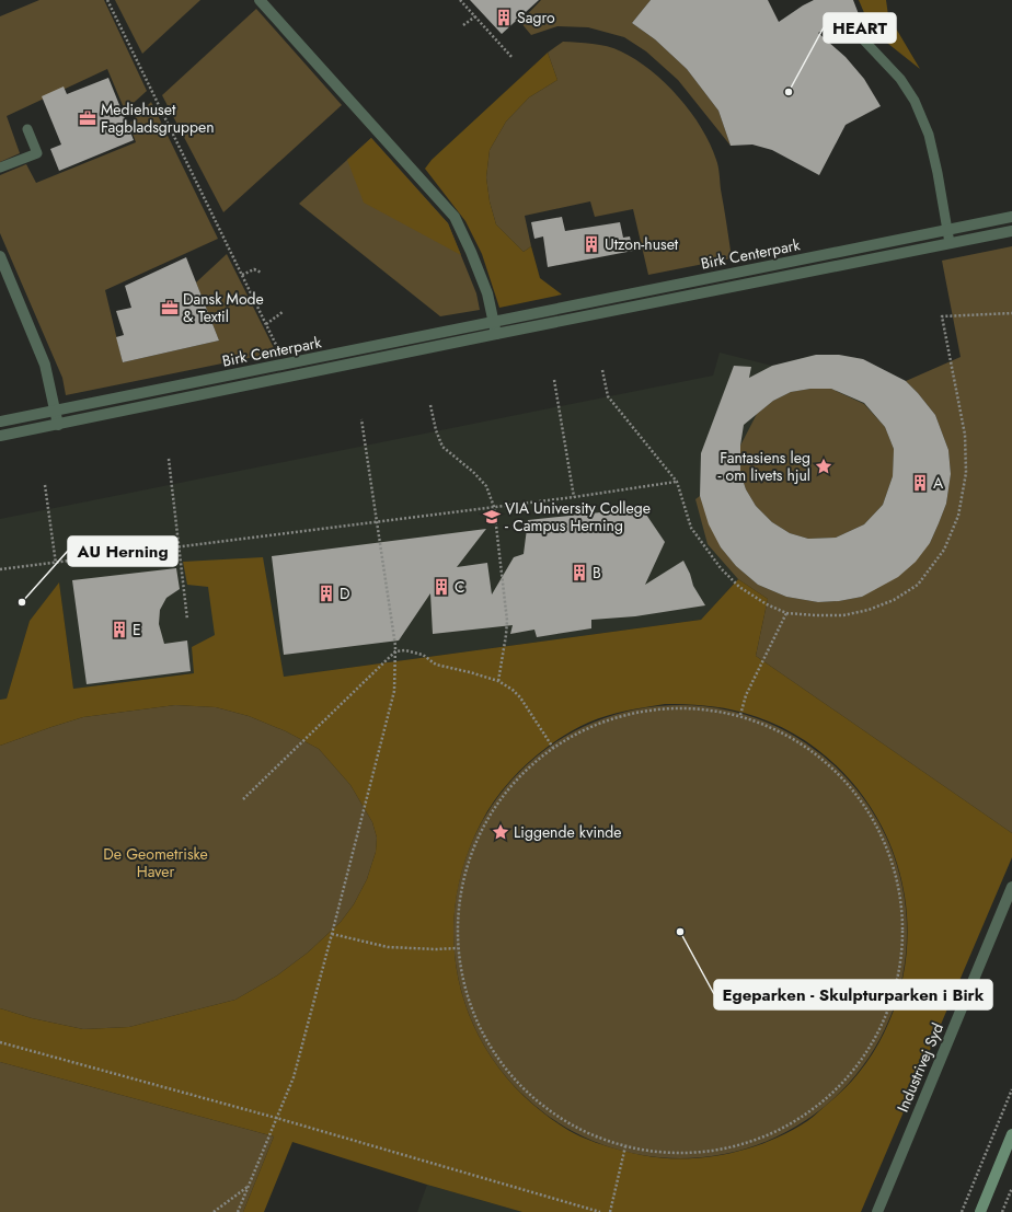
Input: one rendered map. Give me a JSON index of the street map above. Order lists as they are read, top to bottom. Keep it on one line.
{"streets":{"street":["Birk Centerpark","Industrivej Syd"]},"parks":["De Geometriske Haver"],"places":{"building":["Sagro","Utzon-huset","A","B","C","D","E"],"other":["HEART","AU Herning","Egeparken - Skulpturparken i Birk"],"office":["Mediehuset Fagbladsgruppen","Dansk Mode & Textil"],"place":["Fantasiens leg - om livets hjul","Liggende kvinde"],"school or university":["VIA University College - Campus Herning"]}}
